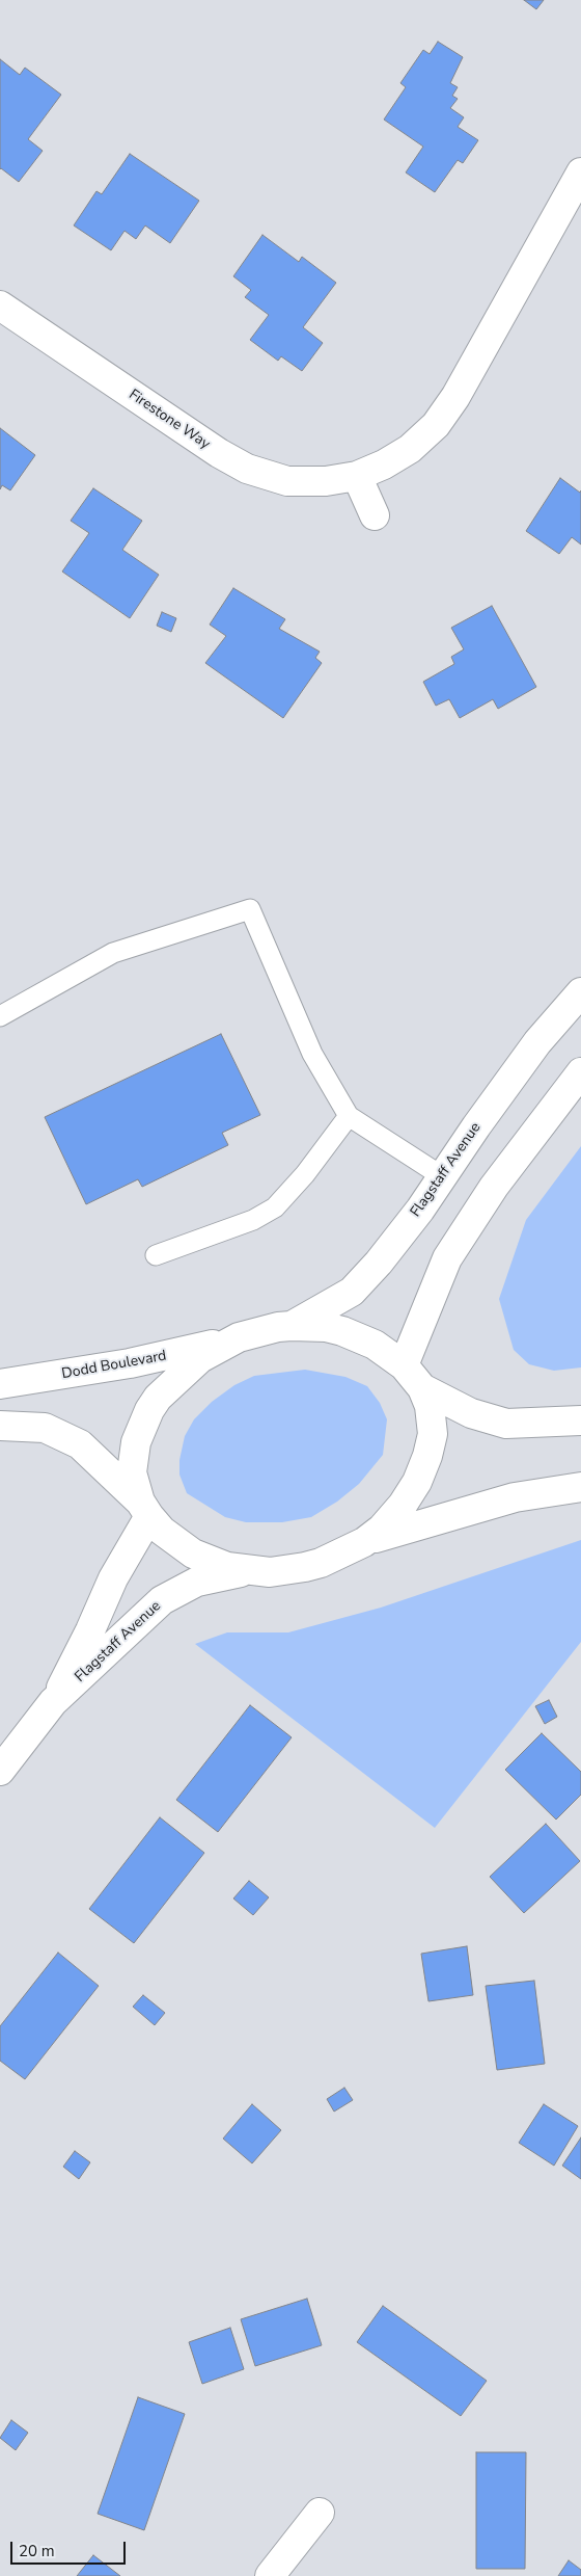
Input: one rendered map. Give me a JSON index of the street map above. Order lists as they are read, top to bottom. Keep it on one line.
{"streets":{"street":["Firestone Way","Flagstaff Avenue","Dodd Boulevard"]},"scale_bar":"20 m"}
